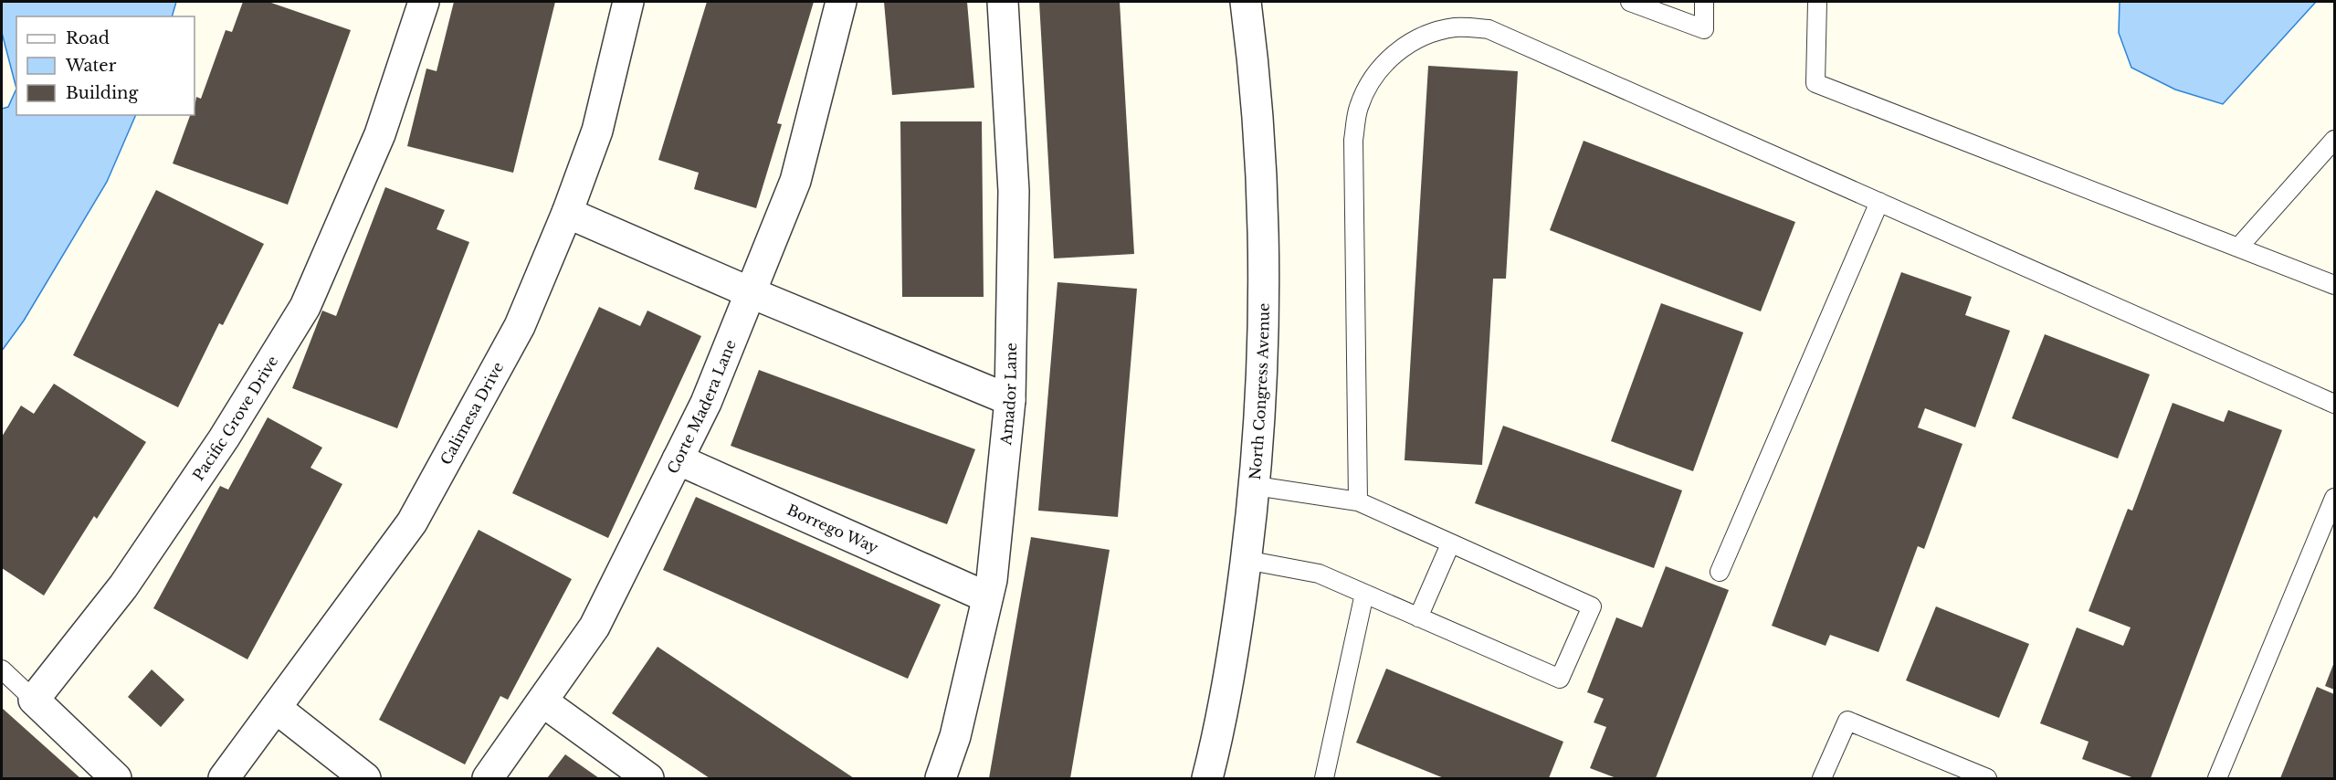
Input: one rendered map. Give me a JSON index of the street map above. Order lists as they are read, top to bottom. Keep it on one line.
{"streets":{"street":["North Congress Avenue","Amador Lane","Corte Madera Lane","Calimesa Drive","Pacific Grove Drive","Borrego Way"]},"crossings":[["Amador Lane","Borrego Way"],["Corte Madera Lane","Borrego Way"]],"legend":["Road","Water","Building"]}
